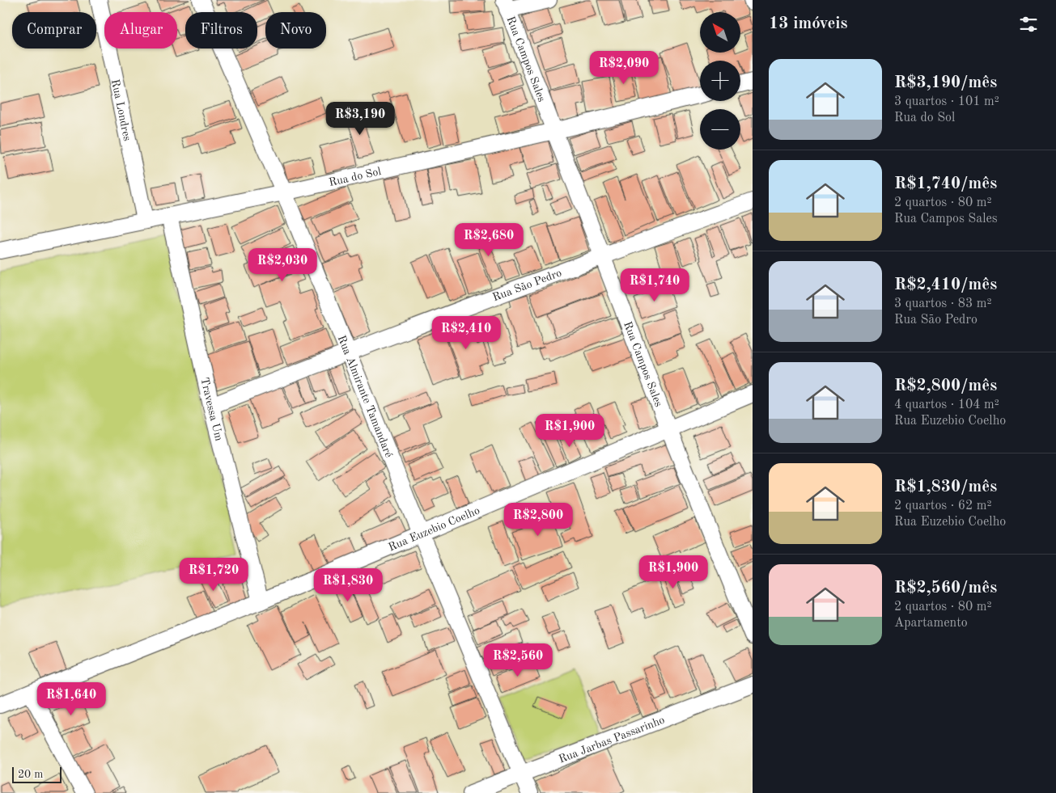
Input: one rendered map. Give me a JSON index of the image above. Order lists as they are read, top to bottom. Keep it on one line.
{"streets":{"street":["Rua Campos Sales","Rua Londres","Rua do Sol","Rua São Pedro","Rua Almirante Tamandaré","Travessa Um","Rua Euzebio Coelho","Rua Jarbas Passarinho"]},"crossings":[["Rua Campos Sales","Rua do Sol"],["Rua Campos Sales","Rua São Pedro"],["Rua Campos Sales","Rua Euzebio Coelho"],["Rua Londres","Rua do Sol"],["Rua do Sol","Rua Almirante Tamandaré"],["Rua do Sol","Travessa Um"],["Rua São Pedro","Rua Almirante Tamandaré"],["Rua São Pedro","Travessa Um"],["Rua Almirante Tamandaré","Rua Euzebio Coelho"],["Rua Almirante Tamandaré","Rua Jarbas Passarinho"],["Travessa Um","Rua Euzebio Coelho"]],"scale_bar":"20 m","north":"top left","page":{"heading":"13 imóveis","map_buttons":["+","−"],"chip":["Comprar","Alugar","Filtros","Novo"],"list":[{"name":"R$3,190/mês","note":"3 quartos · 101 m² · Rua do Sol"},{"name":"R$1,740/mês","note":"2 quartos · 80 m² · Rua Campos Sales"},{"name":"R$2,410/mês","note":"3 quartos · 83 m² · Rua São Pedro"},{"name":"R$2,800/mês","note":"4 quartos · 104 m² · Rua Euzebio Coelho"},{"name":"R$1,830/mês","note":"2 quartos · 62 m² · Rua Euzebio Coelho"},{"name":"R$2,560/mês","note":"2 quartos · 80 m² · Apartamento"}],"price":["R$2,090","R$3,190","R$2,680","R$2,030","R$1,740","R$2,410","R$1,900","R$2,800","R$1,900","R$1,720","R$1,830","R$2,560","R$1,640"],"scale":"20 m"}}
